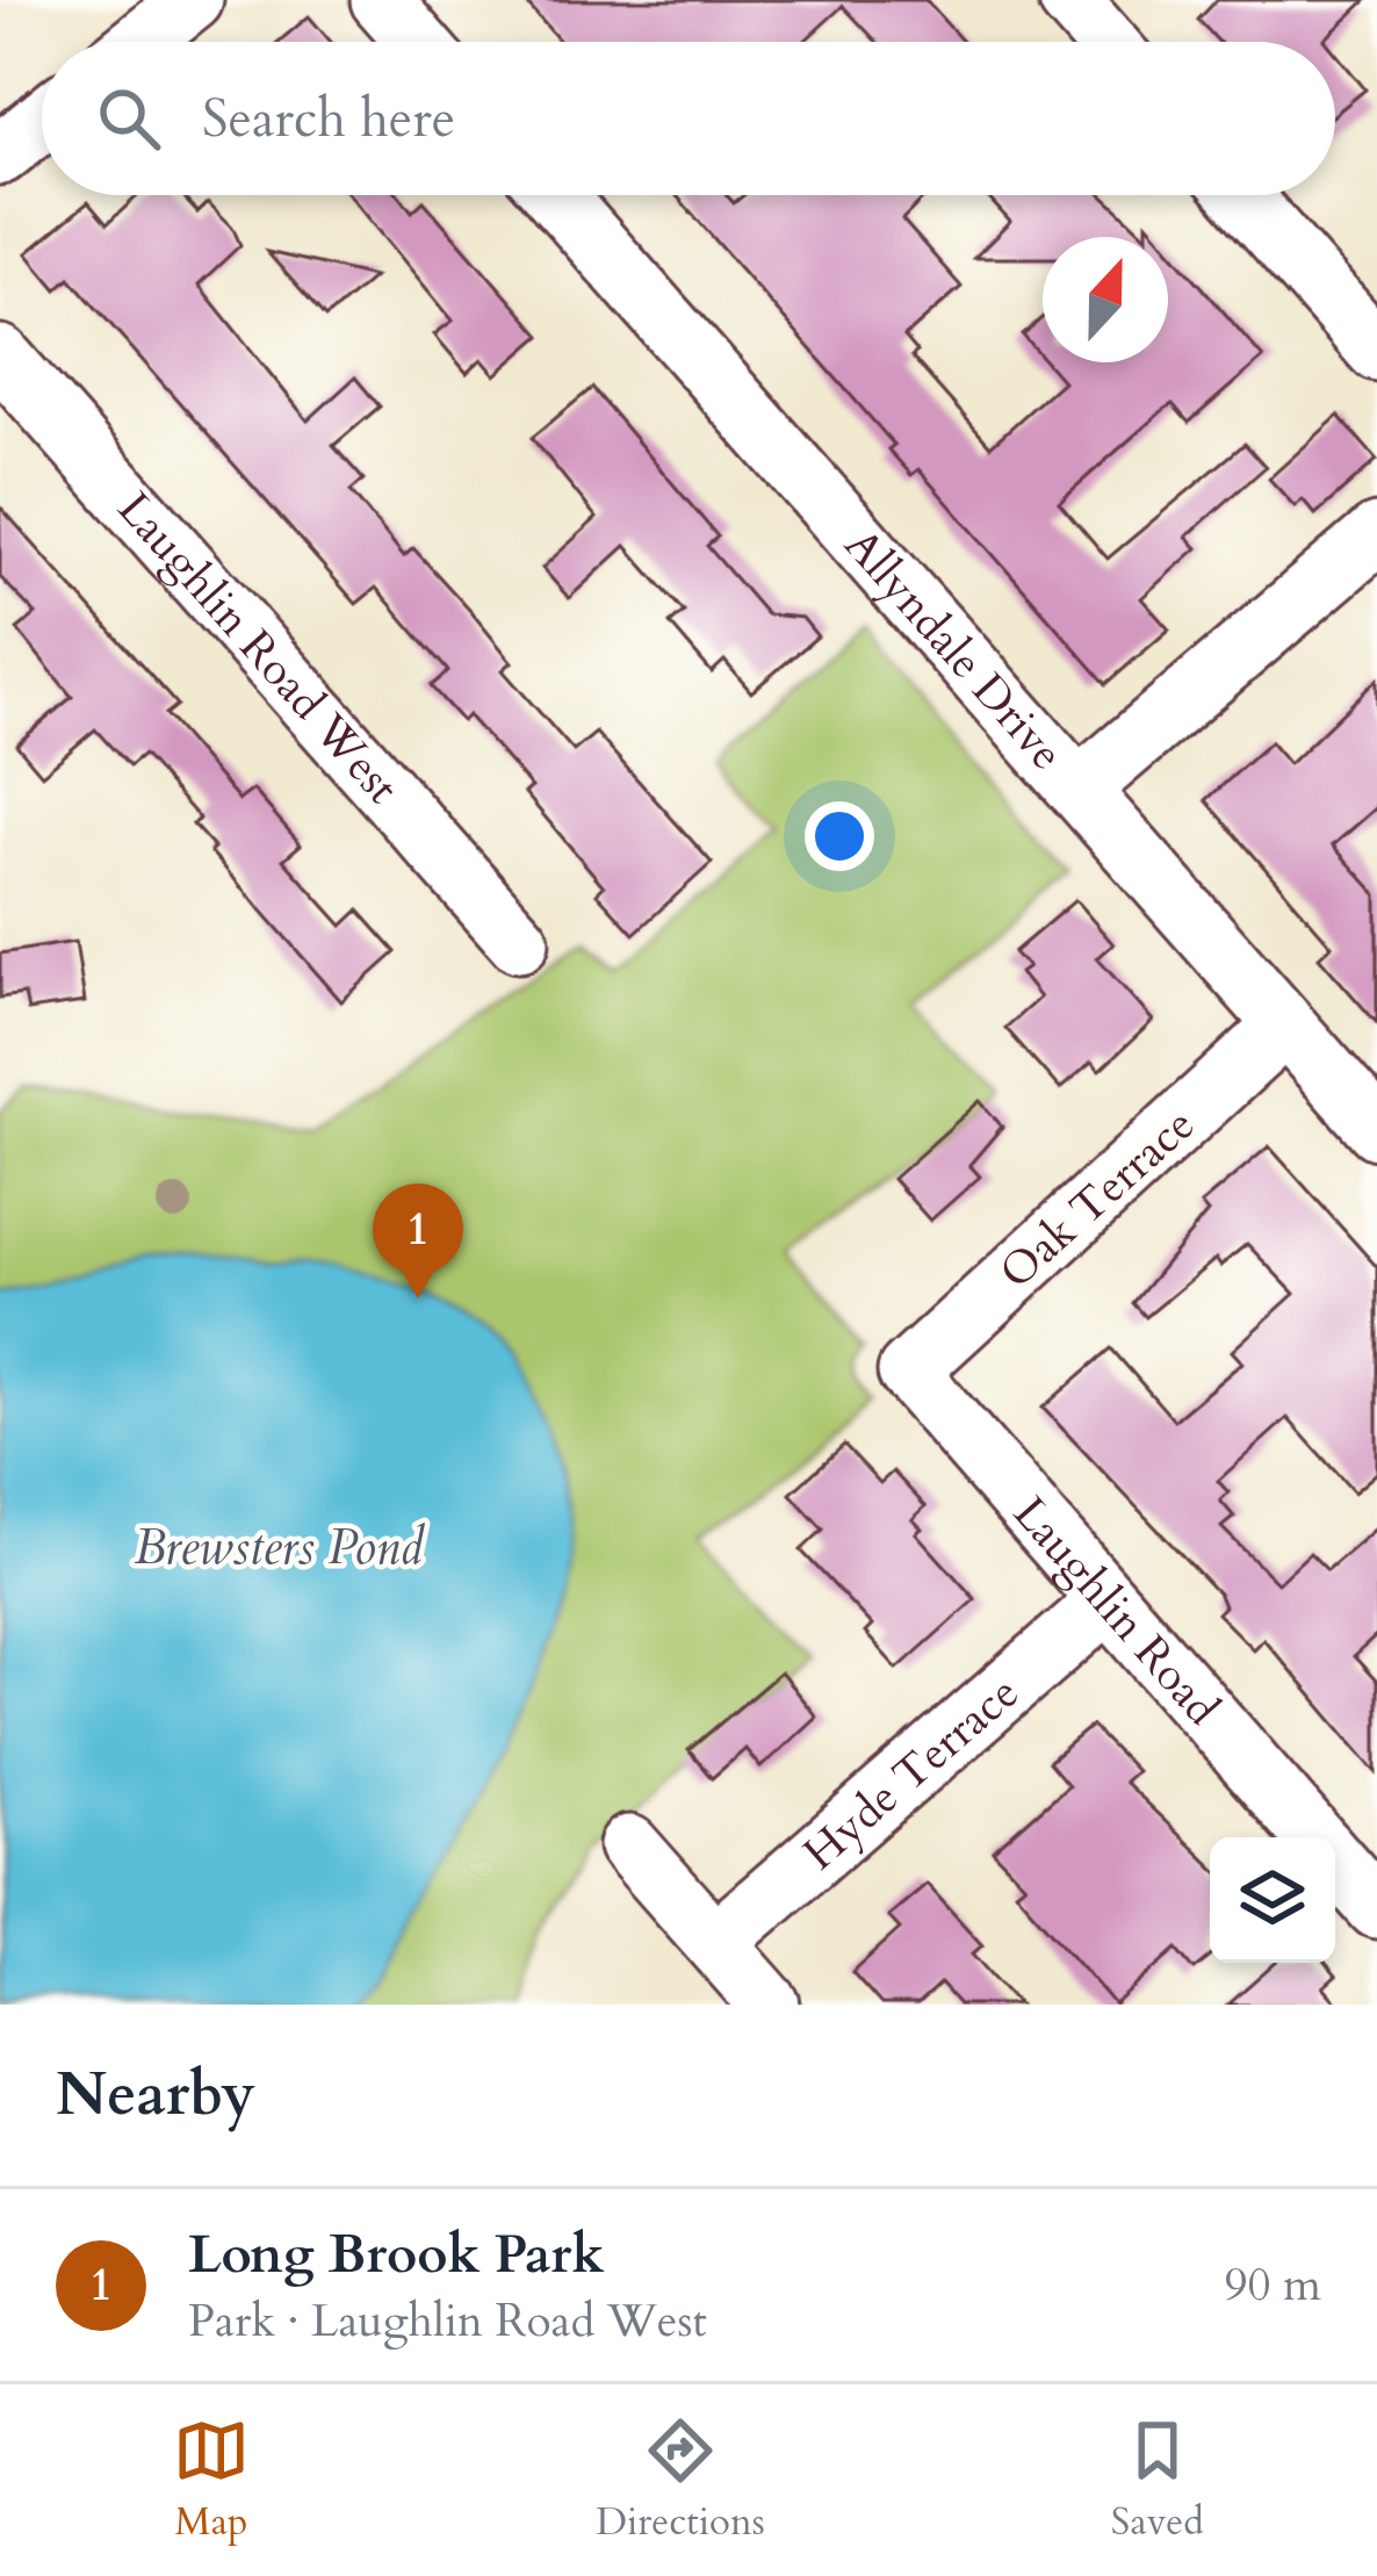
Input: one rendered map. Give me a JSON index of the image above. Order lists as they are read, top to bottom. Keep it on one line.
{"streets":{"street":["Laughlin Road West","Allyndale Drive","Oak Terrace","Laughlin Road","Hyde Terrace"]},"crossings":[["Allyndale Drive","Oak Terrace"],["Oak Terrace","Laughlin Road"],["Laughlin Road","Hyde Terrace"]],"water":["Brewsters Pond"],"north":"top","page":{"search":"Search here","pins":"1","heading":"Nearby","list":[{"mark":"1","name":"Long Brook Park","note":"Park · Laughlin Road West","value":"90 m"}],"nav":["Map","Directions","Saved"]}}
